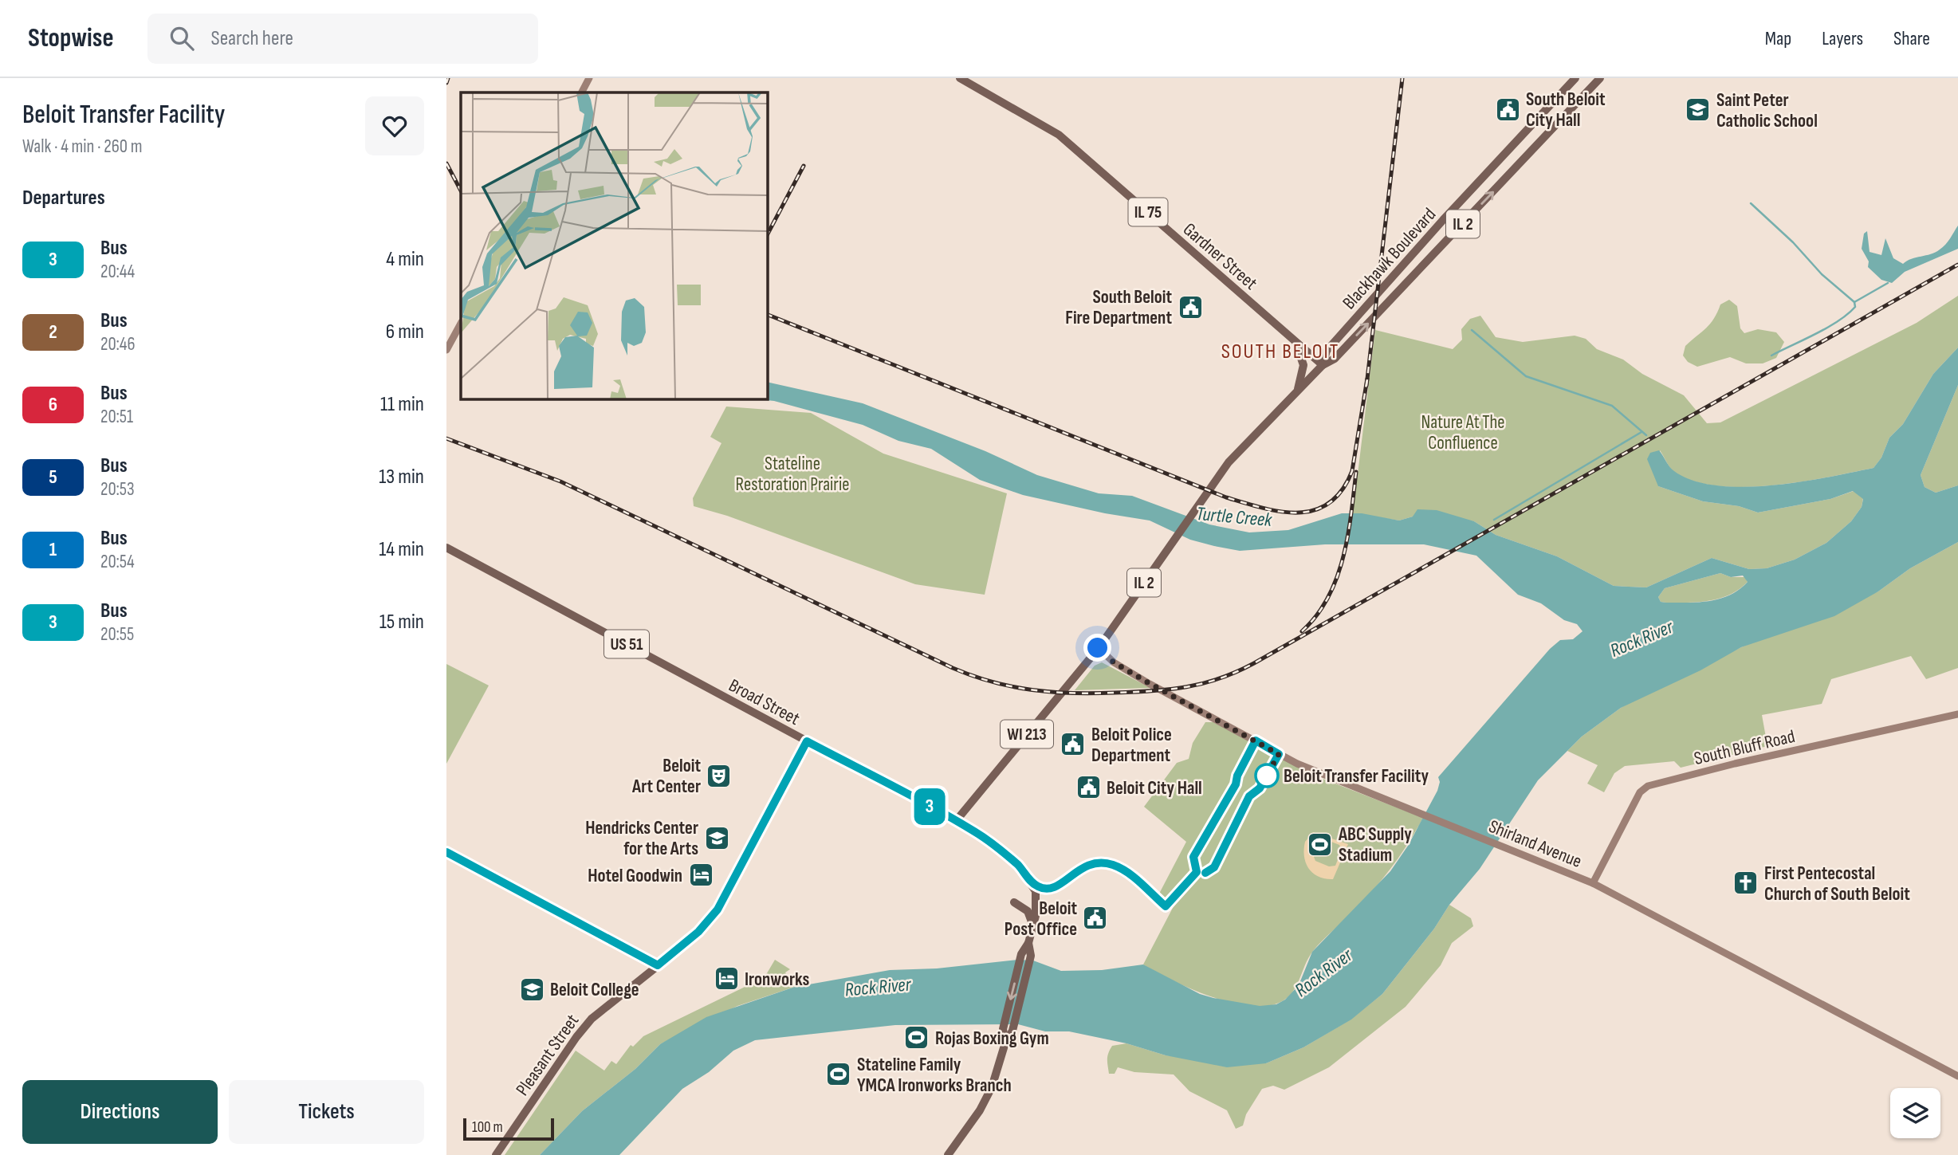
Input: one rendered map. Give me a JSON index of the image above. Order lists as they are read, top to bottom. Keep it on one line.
{"streets":{"main road":["IL 75","IL 2","Gardner Street","Blackhawk Boulevard","US 51","Broad Street","WI 213","Pleasant Street"],"street":["South Bluff Road","Shirland Avenue"]},"crossings":[["Gardner Street","Blackhawk Boulevard"],["Blackhawk Boulevard","WI 213"],["Broad Street","WI 213"],["Broad Street","Pleasant Street"],["WI 213","Shirland Avenue"],["South Bluff Road","Shirland Avenue"]],"districts":["SOUTH BELOIT"],"water":["Turtle Creek","Rock River"],"parks":["Nature At The Confluence","Stateline Restoration Prairie"],"places":{"public building":["South Beloit City Hall","South Beloit Fire Department","Beloit Police Department","Beloit City Hall","Beloit Post Office"],"school or university":["Saint Peter Catholic School","Hendricks Center for the Arts","Beloit College"],"theatre":["Beloit Art Center"],"other":["Beloit Transfer Facility"],"sports":["ABC Supply Stadium","Rojas Boxing Gym","Stateline Family YMCA Ironworks Branch"],"hotel":["Hotel Goodwin","Ironworks"],"church":["First Pentecostal Church of South Beloit"]},"lines":["bus line 3"],"scale_bar":"100 m","page":{"header":"Stopwise","search":"Search here","nav":["Map","Layers","Share"],"heading":[["Beloit Transfer Facility","Walk · 4 min · 260 m"],"Departures"],"on_map":"3","list":[{"mark":"3","name":"Bus","note":"20:44","value":"4 min"},{"mark":"2","name":"Bus","note":"20:46","value":"6 min"},{"mark":"6","name":"Bus","note":"20:51","value":"11 min"},{"mark":"5","name":"Bus","note":"20:53","value":"13 min"},{"mark":"1","name":"Bus","note":"20:54","value":"14 min"},{"mark":"3","name":"Bus","note":"20:55","value":"15 min"}],"buttons":["Directions","Tickets"],"scale":"100 m"}}
